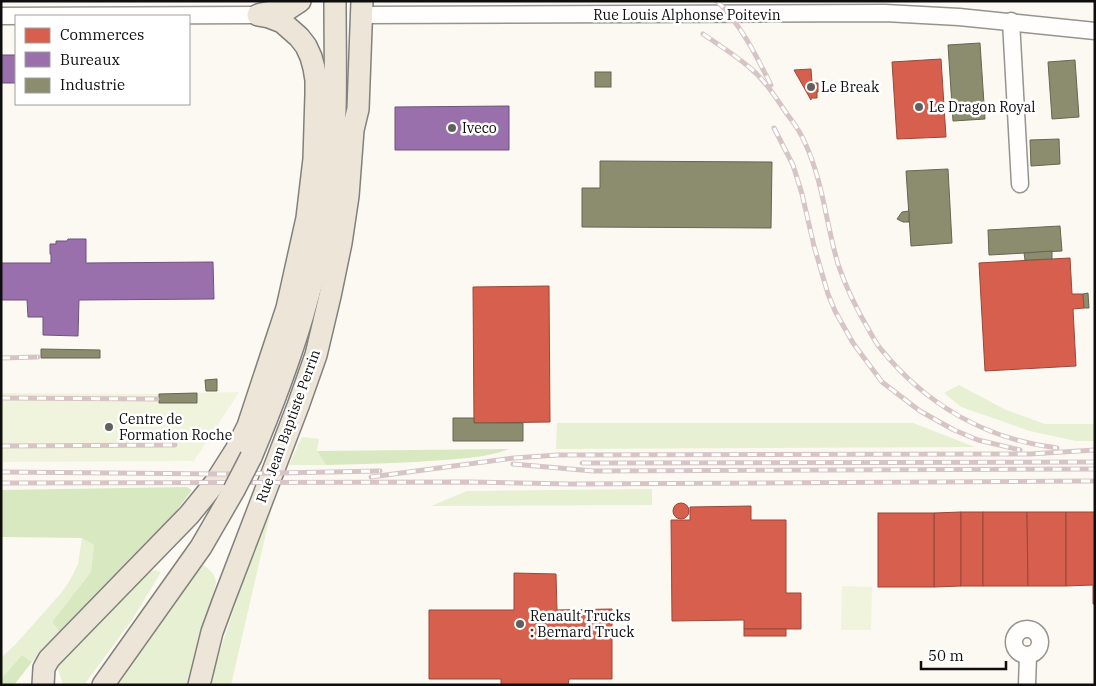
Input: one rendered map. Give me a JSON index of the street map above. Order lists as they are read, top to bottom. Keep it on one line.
{"streets":{"main road":["Rue Jean Baptiste Perrin"],"street":["Rue Louis Alphonse Poitevin"]},"crossings":[["Rue Louis Alphonse Poitevin","Rue Jean Baptiste Perrin"]],"places":["Le Break","Le Dragon Royal","Iveco","Centre de Formation Roche","Renault Trucks : Bernard Truck"],"legend":["Commerces","Bureaux","Industrie"],"scale_bar":"50 m"}
